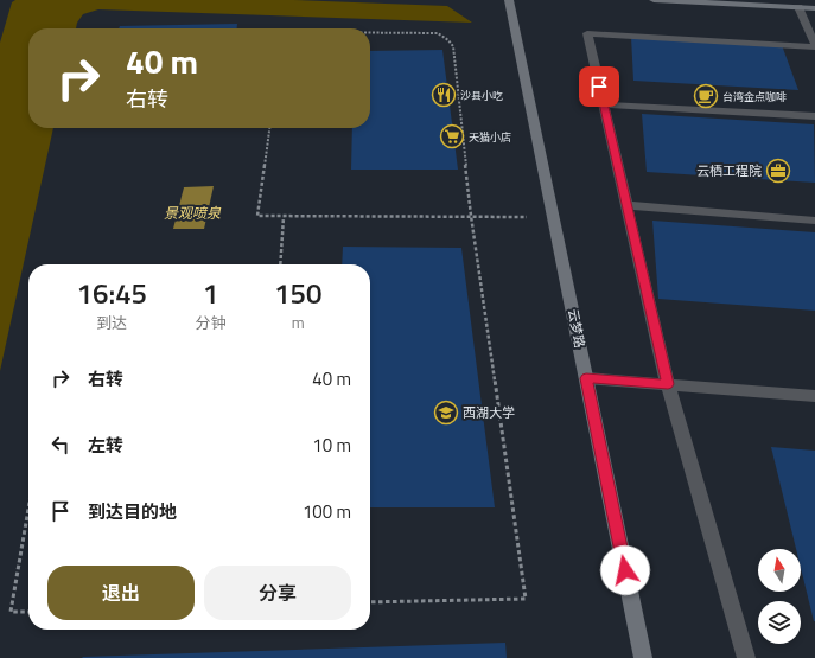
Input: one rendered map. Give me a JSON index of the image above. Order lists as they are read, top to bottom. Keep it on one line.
{"streets":{"street":["云梦路"]},"water":["景观喷泉"],"places":{"restaurant":["沙县小吃"],"cafe":["台湾金点咖啡"],"supermarket":["天猫小店"],"office":["云栖工程院"],"school or university":["西湖大学"]},"north":"top","page":{"turn":["40 m","右转"],"eta":["16:45","到达","1","分钟","150","m"],"list":[{"name":"右转","value":"40 m"},{"name":"左转","value":"10 m"},{"name":"到达目的地","value":"100 m"}],"buttons":["退出","分享"]}}
